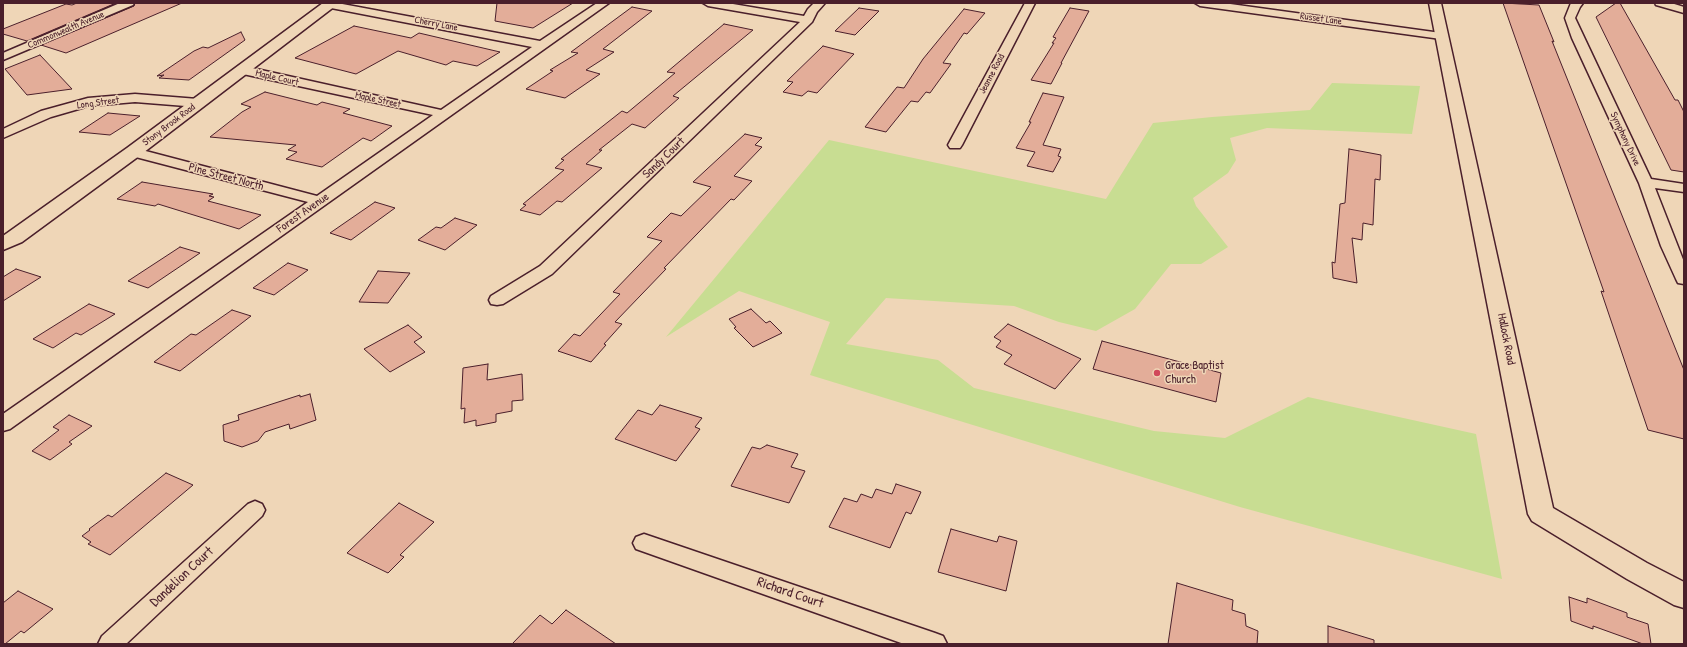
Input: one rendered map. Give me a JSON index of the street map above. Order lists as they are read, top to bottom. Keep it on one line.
{"streets":{"main road":["Stony Brook Road"],"street":["Russet Lane","Cherry Lane","Commonwealth Avenue","Jeanne Road","Maple Court","Maple Street","Long Street","Symphony Drive","Sandy Court","Pine Street North","Forest Avenue","Hallock Road","Dandelion Court","Richard Court"]},"crossings":[["Russet Lane","Hallock Road"],["Cherry Lane","Stony Brook Road"],["Cherry Lane","Forest Avenue"],["Maple Court","Maple Street"],["Maple Court","Stony Brook Road"],["Maple Street","Forest Avenue"],["Long Street","Stony Brook Road"],["Stony Brook Road","Pine Street North"],["Pine Street North","Forest Avenue"]],"places":["Grace Baptist Church"]}
